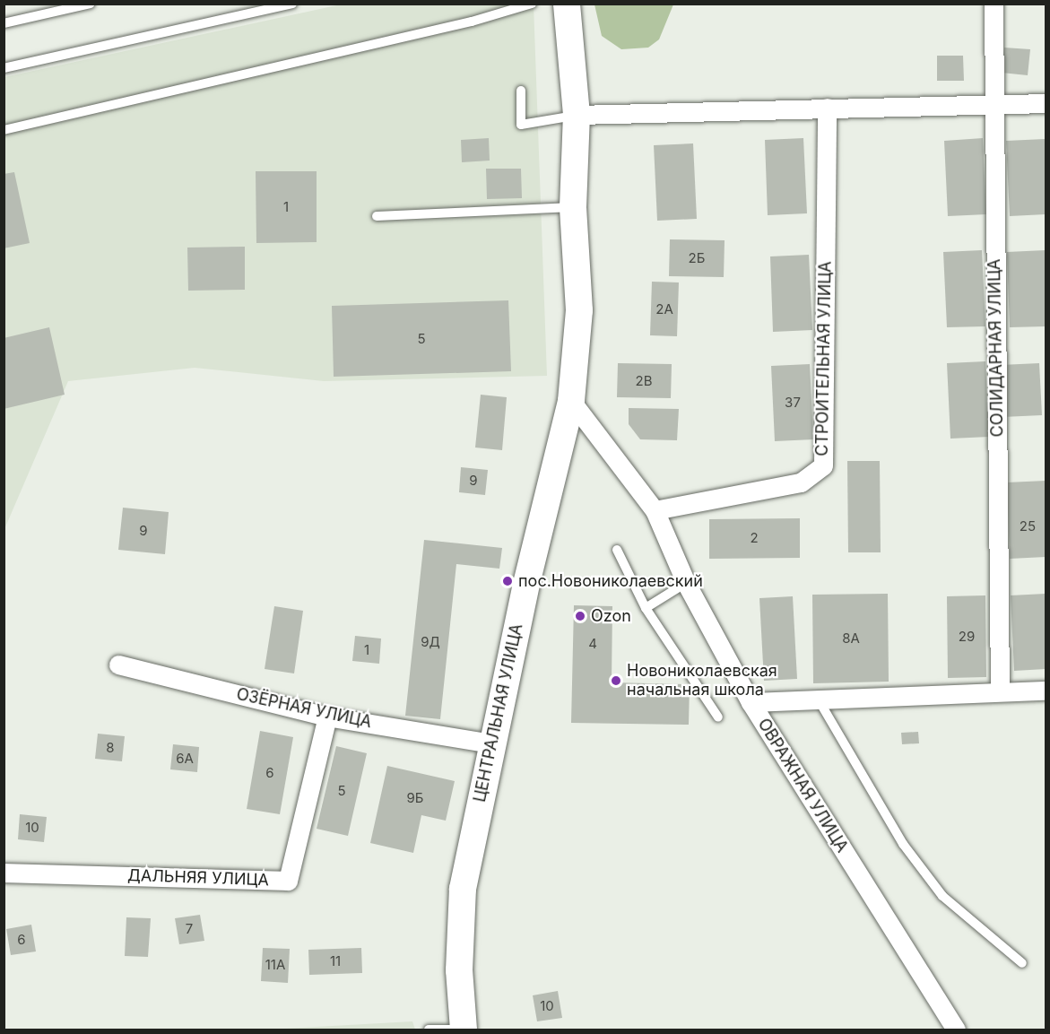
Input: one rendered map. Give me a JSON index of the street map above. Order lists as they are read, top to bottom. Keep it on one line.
{"streets":{"main road":["ЦЕНТРАЛЬНАЯ УЛИЦА"],"street":["СОЛИДАРНАЯ УЛИЦА","СТРОИТЕЛЬНАЯ УЛИЦА","ОЗЁРНАЯ УЛИЦА","ОВРАЖНАЯ УЛИЦА","ДАЛЬНЯЯ УЛИЦА"]},"crossings":[["СТРОИТЕЛЬНАЯ УЛИЦА","ОВРАЖНАЯ УЛИЦА"],["ОЗЁРНАЯ УЛИЦА","ЦЕНТРАЛЬНАЯ УЛИЦА"],["ОЗЁРНАЯ УЛИЦА","ДАЛЬНЯЯ УЛИЦА"],["ЦЕНТРАЛЬНАЯ УЛИЦА","ОВРАЖНАЯ УЛИЦА"]],"places":["пос.Новониколаевский","Ozon","Новониколаевская начальная школа"],"house_numbers":["1","2Б","2А","5","2В","37","9","25","9","2","29","8А","9Д","4","1","8","6А","6","5","9Б","10","7","6","11","11А","10"]}
